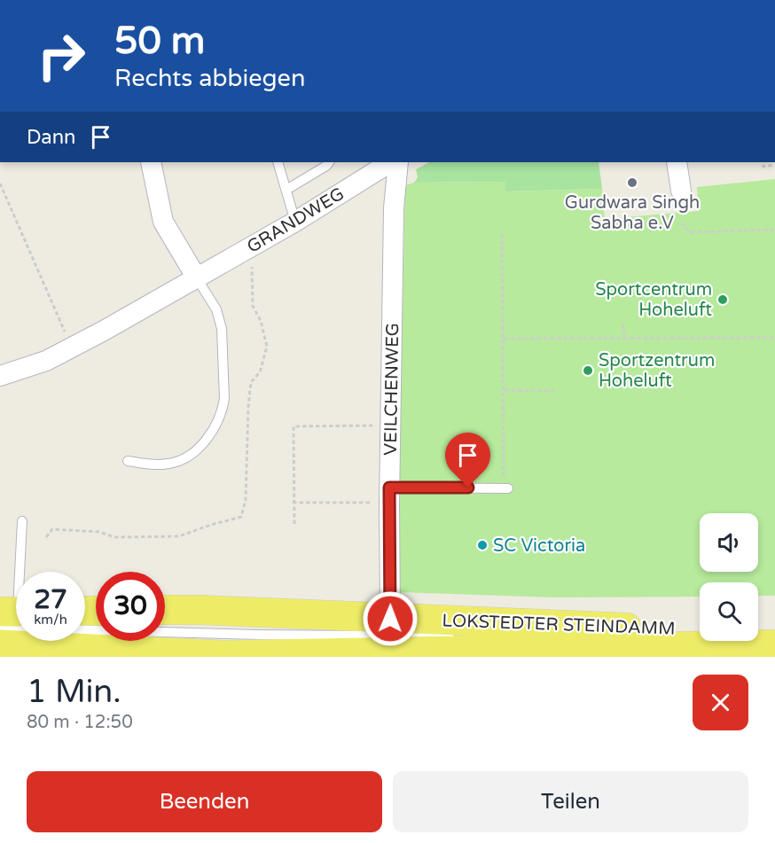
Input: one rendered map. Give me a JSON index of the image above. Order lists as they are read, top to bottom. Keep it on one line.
{"streets":{"main road":["LOKSTEDTER STEINDAMM"],"street":["GRANDWEG","VEILCHENWEG"]},"crossings":[["VEILCHENWEG","LOKSTEDTER STEINDAMM"]],"places":["Gurdwara Singh Sabha e.V","Sportcentrum Hoheluft","Sportzentrum Hoheluft","SC Victoria"],"page":{"turn":["50 m","Rechts abbiegen"],"then":"Dann","speed":"27 km/h","limit":"30","heading":["1 Min.","80 m · 12:50"],"buttons":["Beenden","Teilen"]}}
